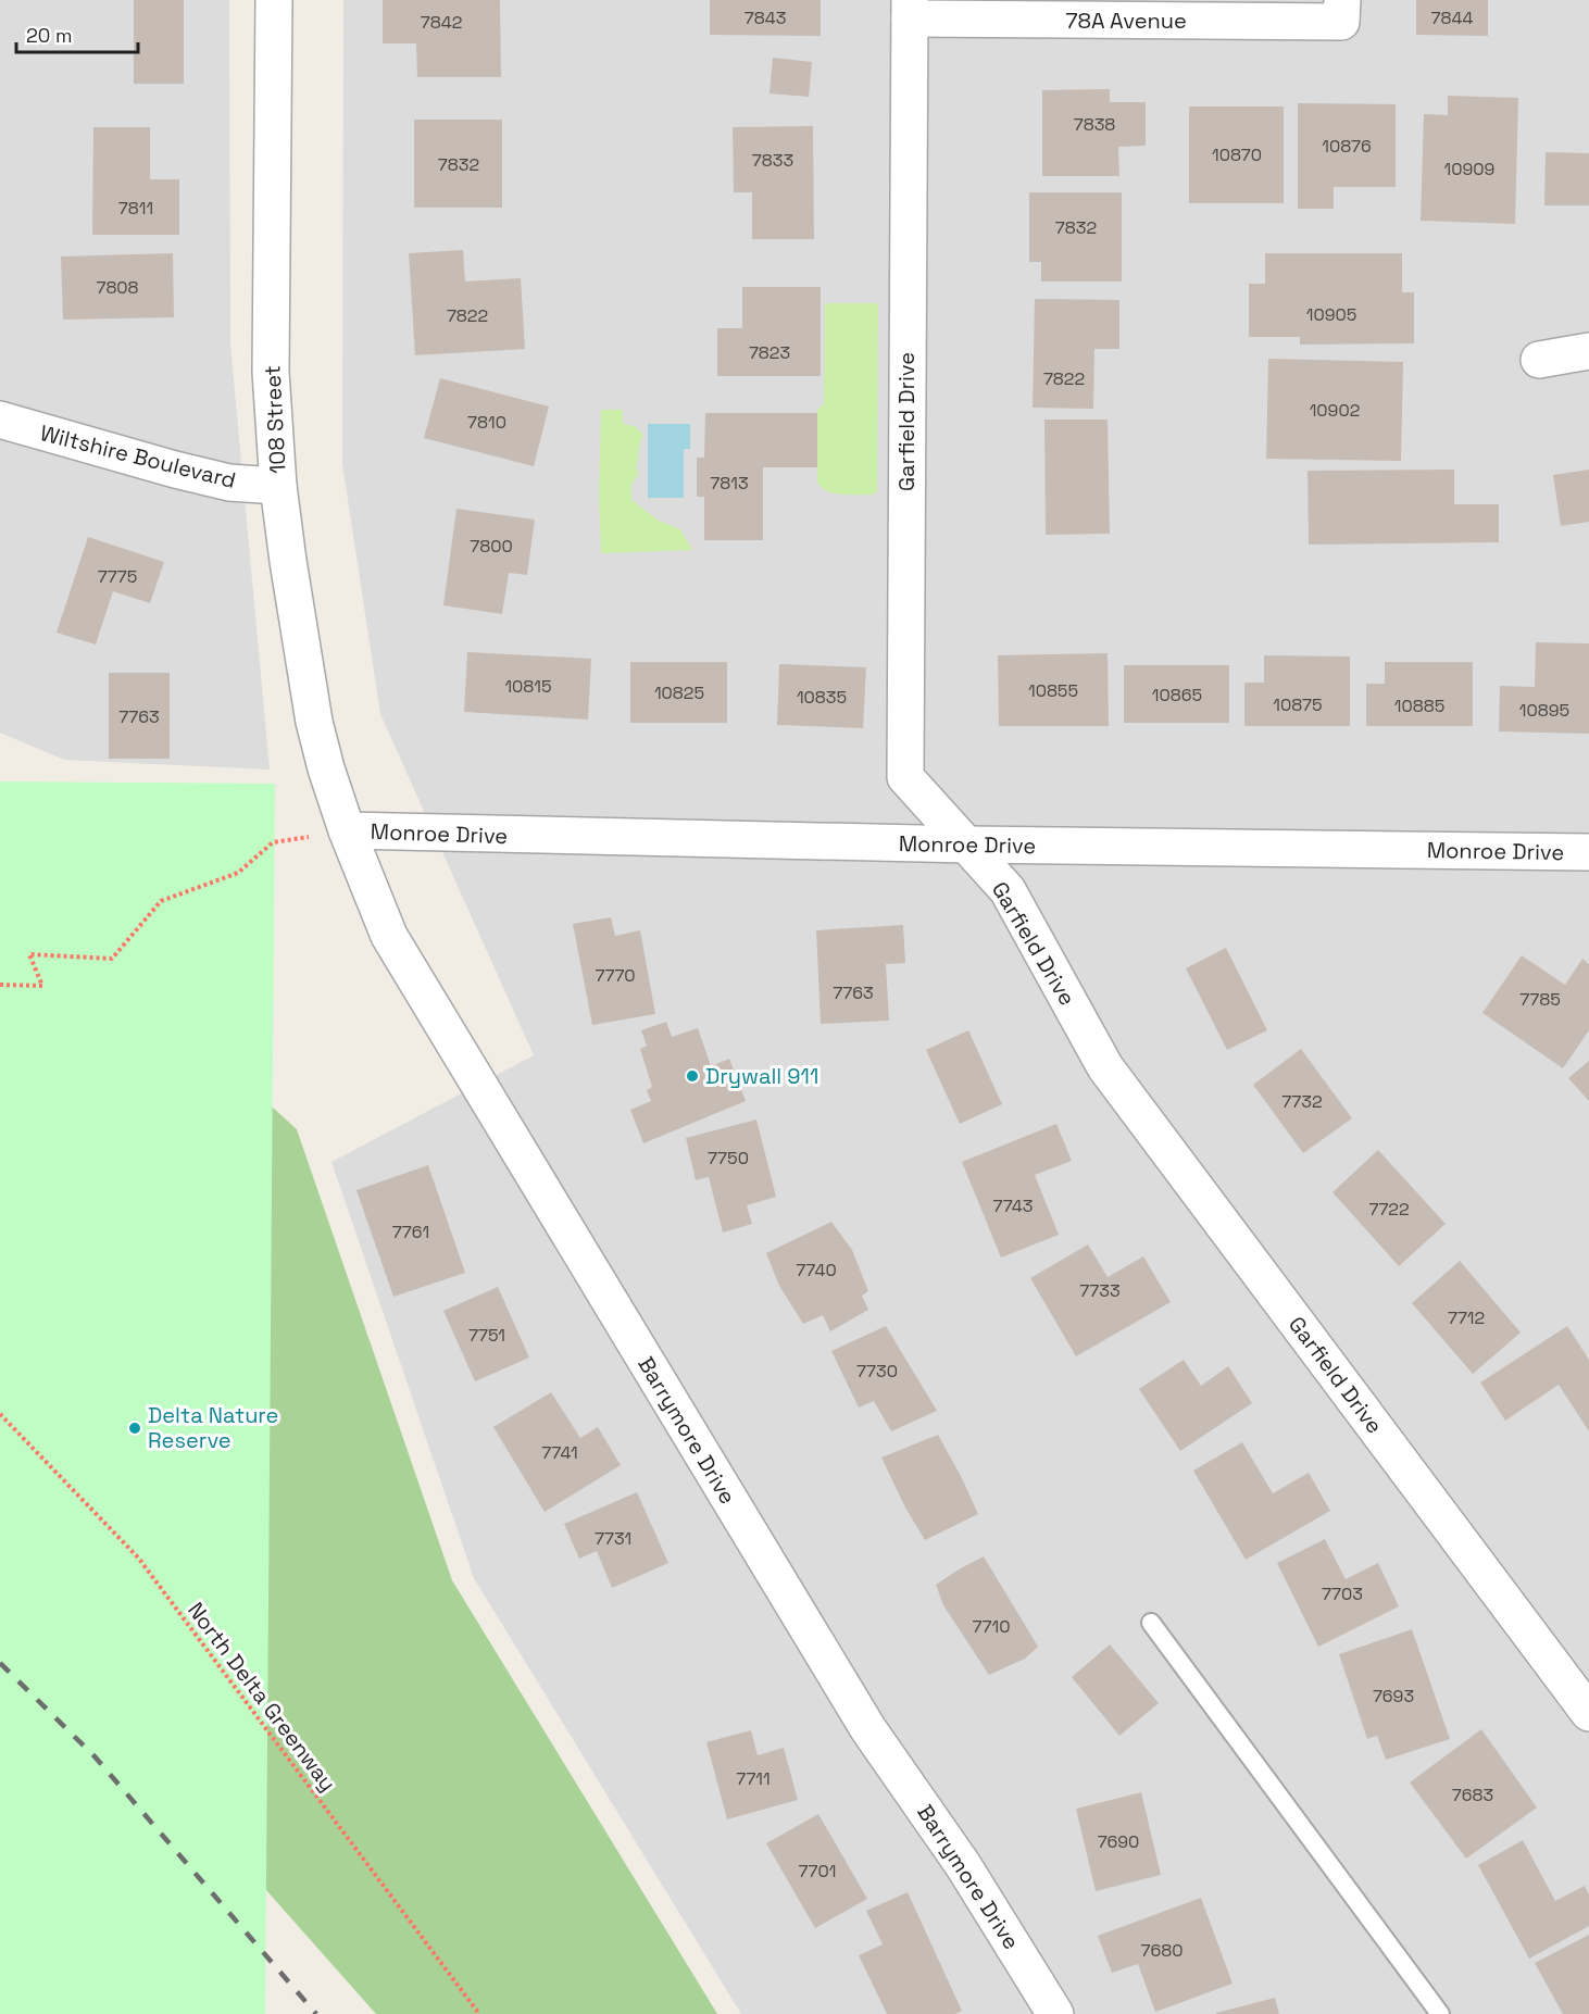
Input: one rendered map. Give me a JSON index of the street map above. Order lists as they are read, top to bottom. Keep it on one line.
{"streets":{"street":["78A Avenue","108 Street","Garfield Drive","Wiltshire Boulevard","Monroe Drive","Barrymore Drive"],"path":["North Delta Greenway"]},"crossings":[["78A Avenue","Garfield Drive"],["108 Street","Wiltshire Boulevard"],["108 Street","Monroe Drive"],["108 Street","Barrymore Drive"],["Garfield Drive","Monroe Drive"],["Monroe Drive","Barrymore Drive"]],"places":["Drywall 911","Delta Nature Reserve"],"house_numbers":["7843","7844","7842","7838","10876","10870","7833","7832","10909","7811","7832","7808","10905","7822","7823","7822","10902","7810","7813","7800","7775","10815","10855","10825","10865","10835","10875","10885","10895","7763","7770","7763","7785","7732","7750","7743","7722","7761","7740","7733","7712","7751","7730","7741","7731","7703","7710","7693","7711","7683","7690","7701","7680"],"scale_bar":"20 m"}
